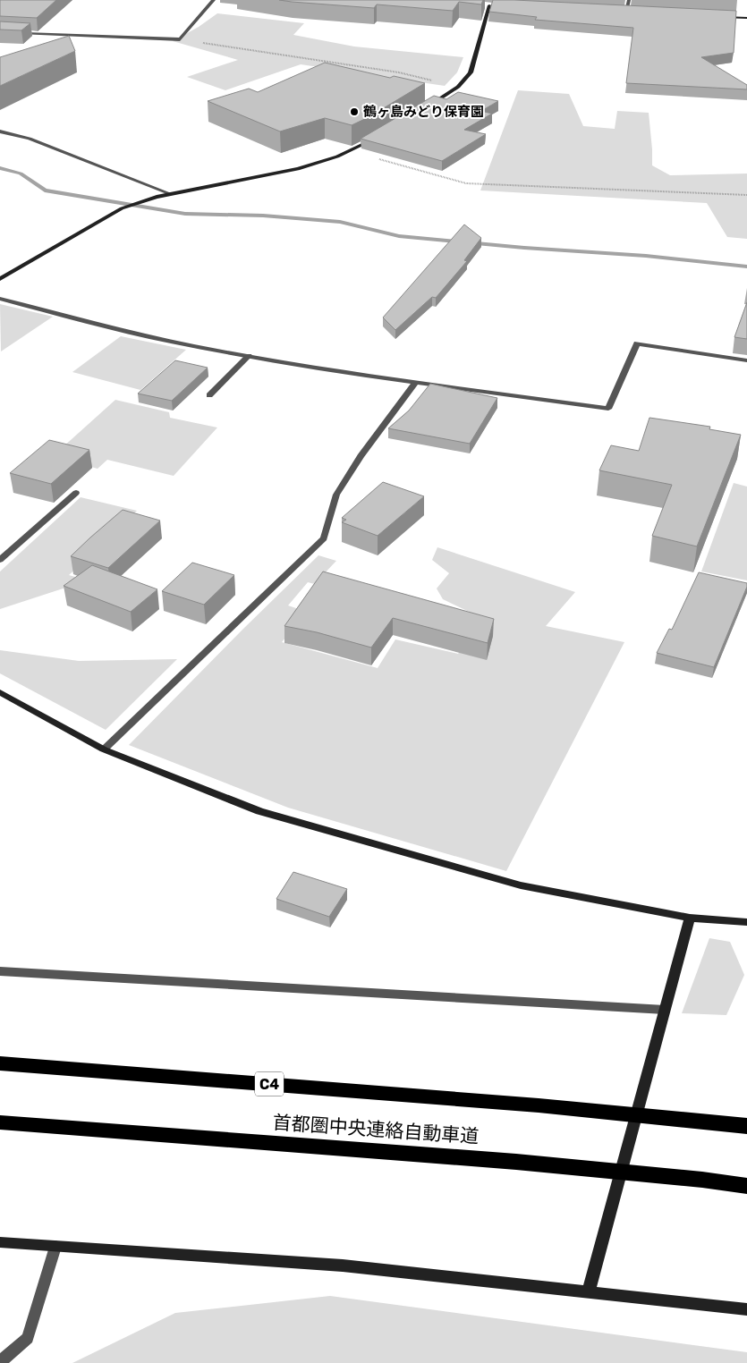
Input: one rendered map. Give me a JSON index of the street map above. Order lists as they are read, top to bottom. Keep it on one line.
{"streets":{"highway":["C4","首都圏中央連絡自動車道"]},"places":["鶴ヶ島みどり保育園"]}
